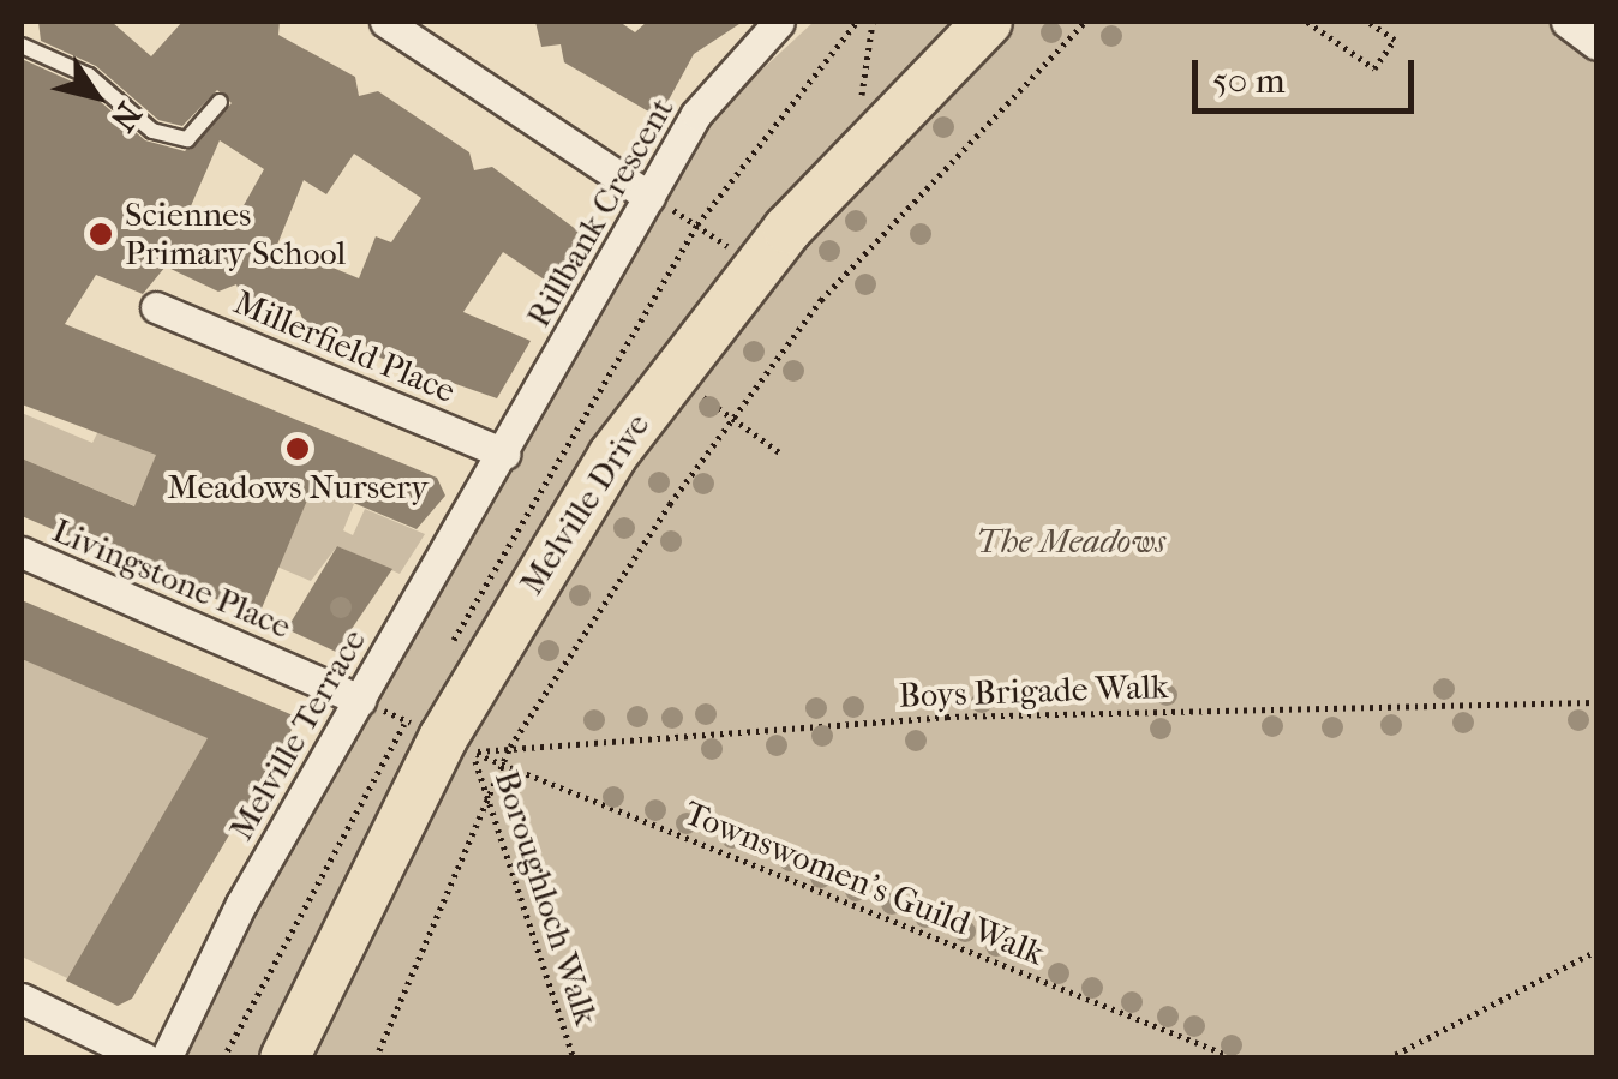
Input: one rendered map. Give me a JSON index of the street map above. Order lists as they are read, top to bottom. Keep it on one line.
{"streets":{"main road":["Melville Drive"],"street":["Rillbank Crescent","Millerfield Place","Livingstone Place","Melville Terrace"],"path":["Boys Brigade Walk","Townswomen's Guild Walk","Boroughloch Walk"]},"crossings":[["Rillbank Crescent","Millerfield Place"],["Rillbank Crescent","Melville Terrace"],["Millerfield Place","Melville Terrace"],["Livingstone Place","Melville Terrace"],["Boys Brigade Walk","Townswomen's Guild Walk"],["Boys Brigade Walk","Boroughloch Walk"],["Townswomen's Guild Walk","Boroughloch Walk"]],"parks":["The Meadows"],"places":["Sciennes Primary School","Meadows Nursery"],"scale_bar":"50 m","north":"bottom right"}
